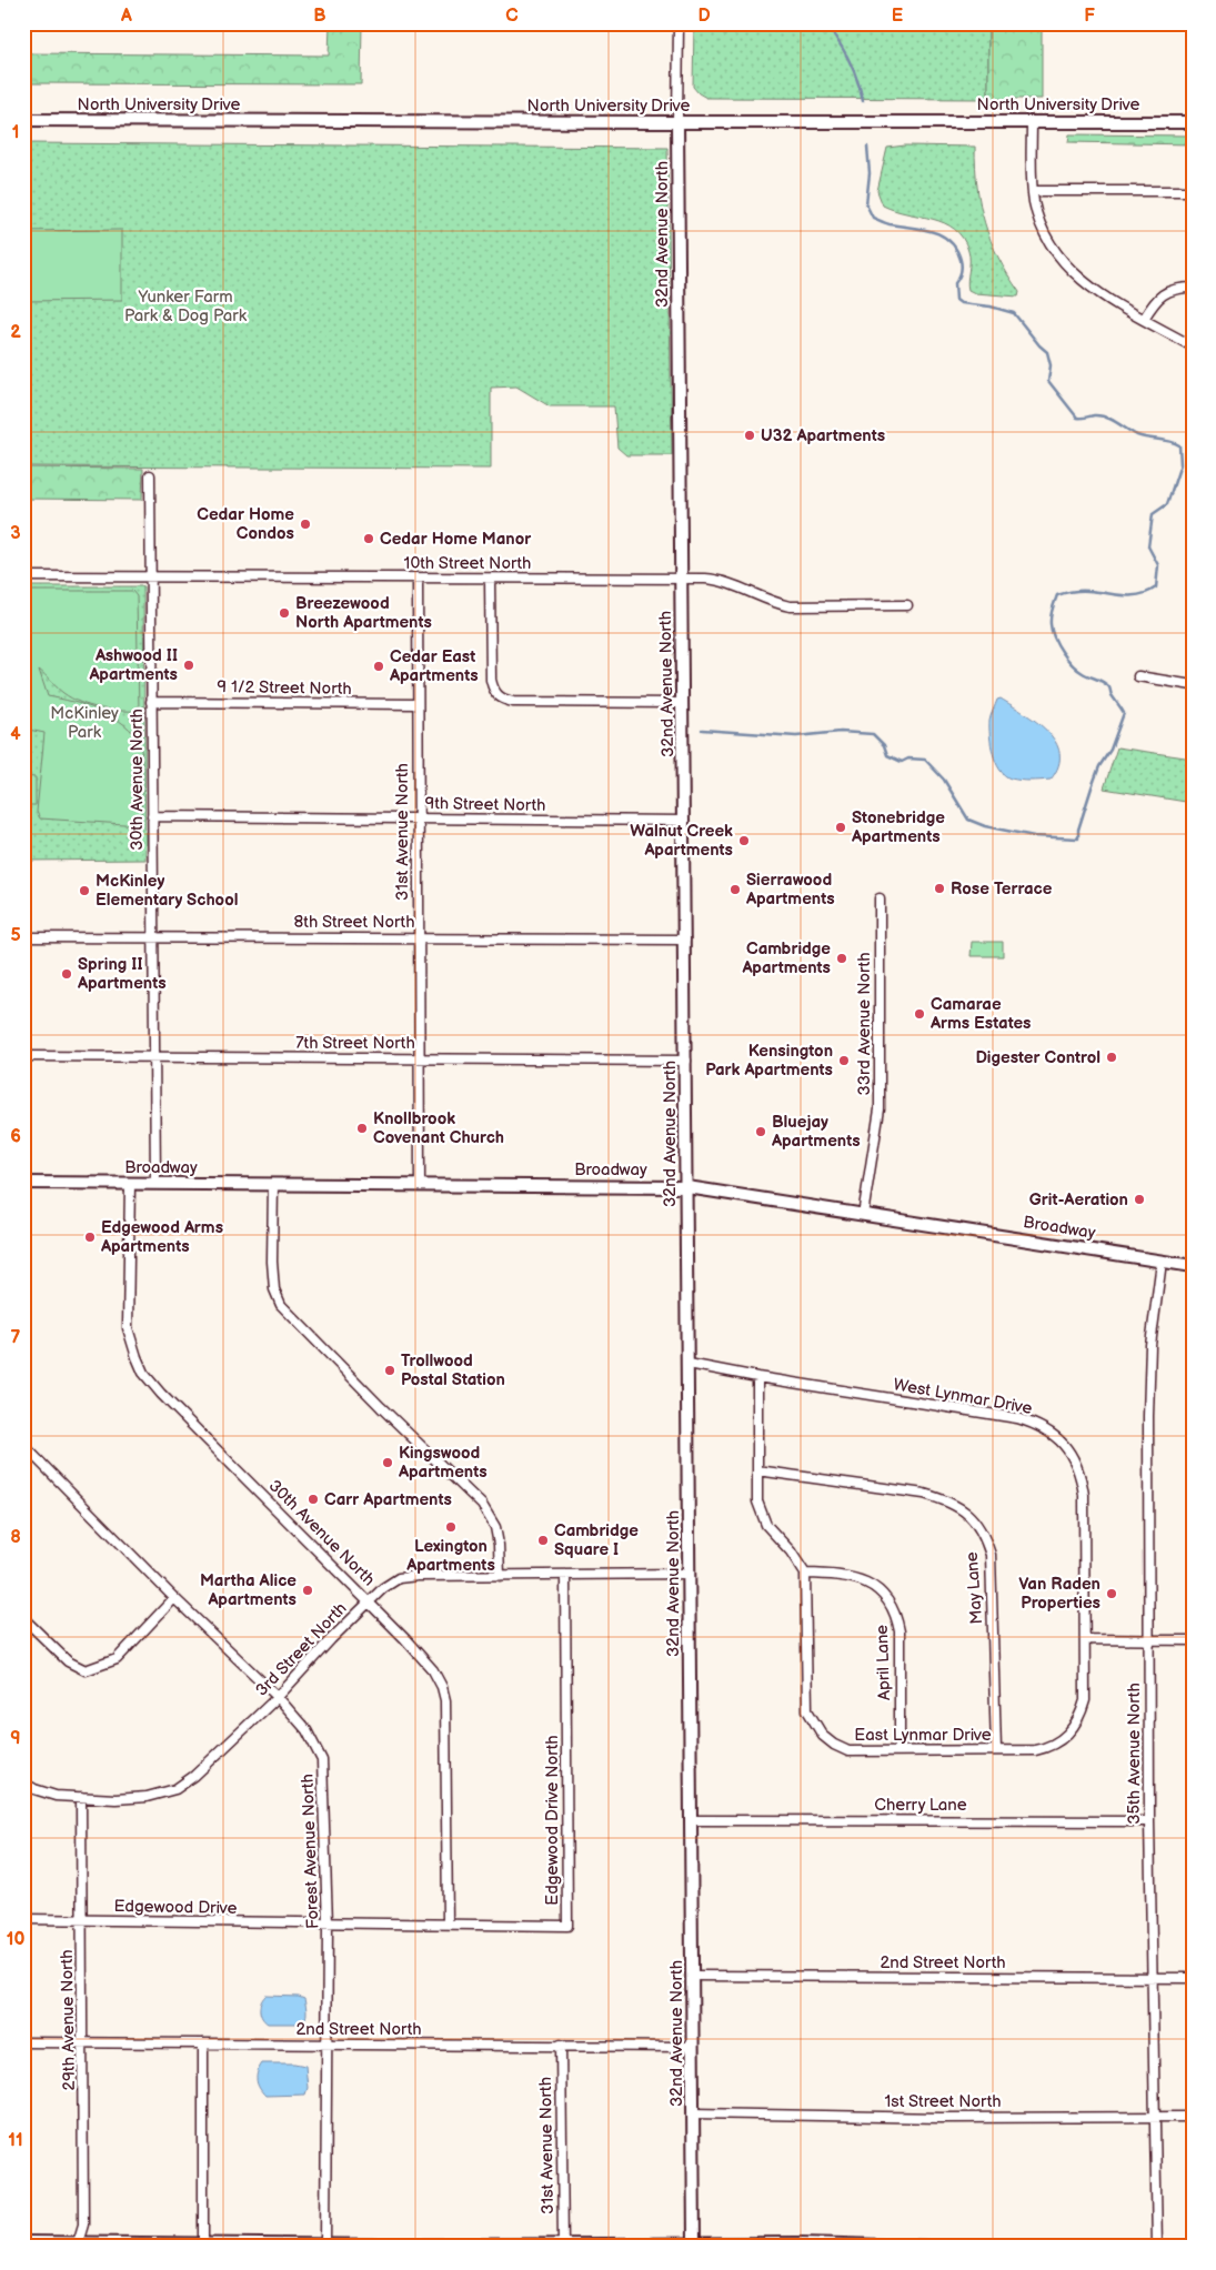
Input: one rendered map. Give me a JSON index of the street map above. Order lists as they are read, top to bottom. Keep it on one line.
{"streets":{"street":["North University Drive","32nd Avenue North","10th Street North","9 1/2 Street North","30th Avenue North","9th Street North","31st Avenue North","8th Street North","33rd Avenue North","7th Street North","Broadway","West Lynmar Drive","May Lane","3rd Street North","April Lane","East Lynmar Drive","35th Avenue North","Cherry Lane","Edgewood Drive North","Forest Avenue North","Edgewood Drive","2nd Street North","29th Avenue North","1st Street North"]},"crossings":[["North University Drive","32nd Avenue North"],["32nd Avenue North","10th Street North"],["32nd Avenue North","9th Street North"],["32nd Avenue North","8th Street North"],["32nd Avenue North","7th Street North"],["32nd Avenue North","Broadway"],["32nd Avenue North","West Lynmar Drive"],["32nd Avenue North","3rd Street North"],["32nd Avenue North","Cherry Lane"],["32nd Avenue North","2nd Street North"],["32nd Avenue North","1st Street North"],["10th Street North","30th Avenue North"],["10th Street North","31st Avenue North"],["9 1/2 Street North","30th Avenue North"],["9 1/2 Street North","31st Avenue North"],["30th Avenue North","9th Street North"],["30th Avenue North","8th Street North"],["30th Avenue North","7th Street North"],["30th Avenue North","Broadway"],["30th Avenue North","3rd Street North"],["30th Avenue North","Edgewood Drive North"],["9th Street North","31st Avenue North"],["31st Avenue North","8th Street North"],["31st Avenue North","7th Street North"],["31st Avenue North","Broadway"],["31st Avenue North","2nd Street North"],["33rd Avenue North","Broadway"],["Broadway","35th Avenue North"],["West Lynmar Drive","East Lynmar Drive"],["May Lane","East Lynmar Drive"],["3rd Street North","Edgewood Drive North"],["3rd Street North","Forest Avenue North"],["3rd Street North","29th Avenue North"],["April Lane","East Lynmar Drive"],["35th Avenue North","Cherry Lane"],["35th Avenue North","2nd Street North"],["35th Avenue North","1st Street North"],["Edgewood Drive North","Forest Avenue North"],["Edgewood Drive North","Edgewood Drive"],["Forest Avenue North","Edgewood Drive"],["Forest Avenue North","2nd Street North"],["Edgewood Drive","29th Avenue North"],["2nd Street North","29th Avenue North"]],"parks":["Yunker Farm Park & Dog Park","McKinley Park"],"places":["U32 Apartments","Cedar Home Condos","Cedar Home Manor","Breezewood North Apartments","Ashwood II Apartments","Cedar East Apartments","Stonebridge Apartments","Walnut Creek Apartments","Rose Terrace","Sierrawood Apartments","McKinley Elementary School","Cambridge Apartments","Spring II Apartments","Camarae Arms Estates","Digester Control","Kensington Park Apartments","Knollbrook Covenant Church","Bluejay Apartments","Grit-Aeration","Edgewood Arms Apartments","Trollwood Postal Station","Kingswood Apartments","Carr Apartments","Lexington Apartments","Cambridge Square I","Martha Alice Apartments","Van Raden Properties"],"grid":{"columns":["A","B","C","D","E","F"],"rows":["1","2","3","4","5","6","7","8","9","10","11"]}}
